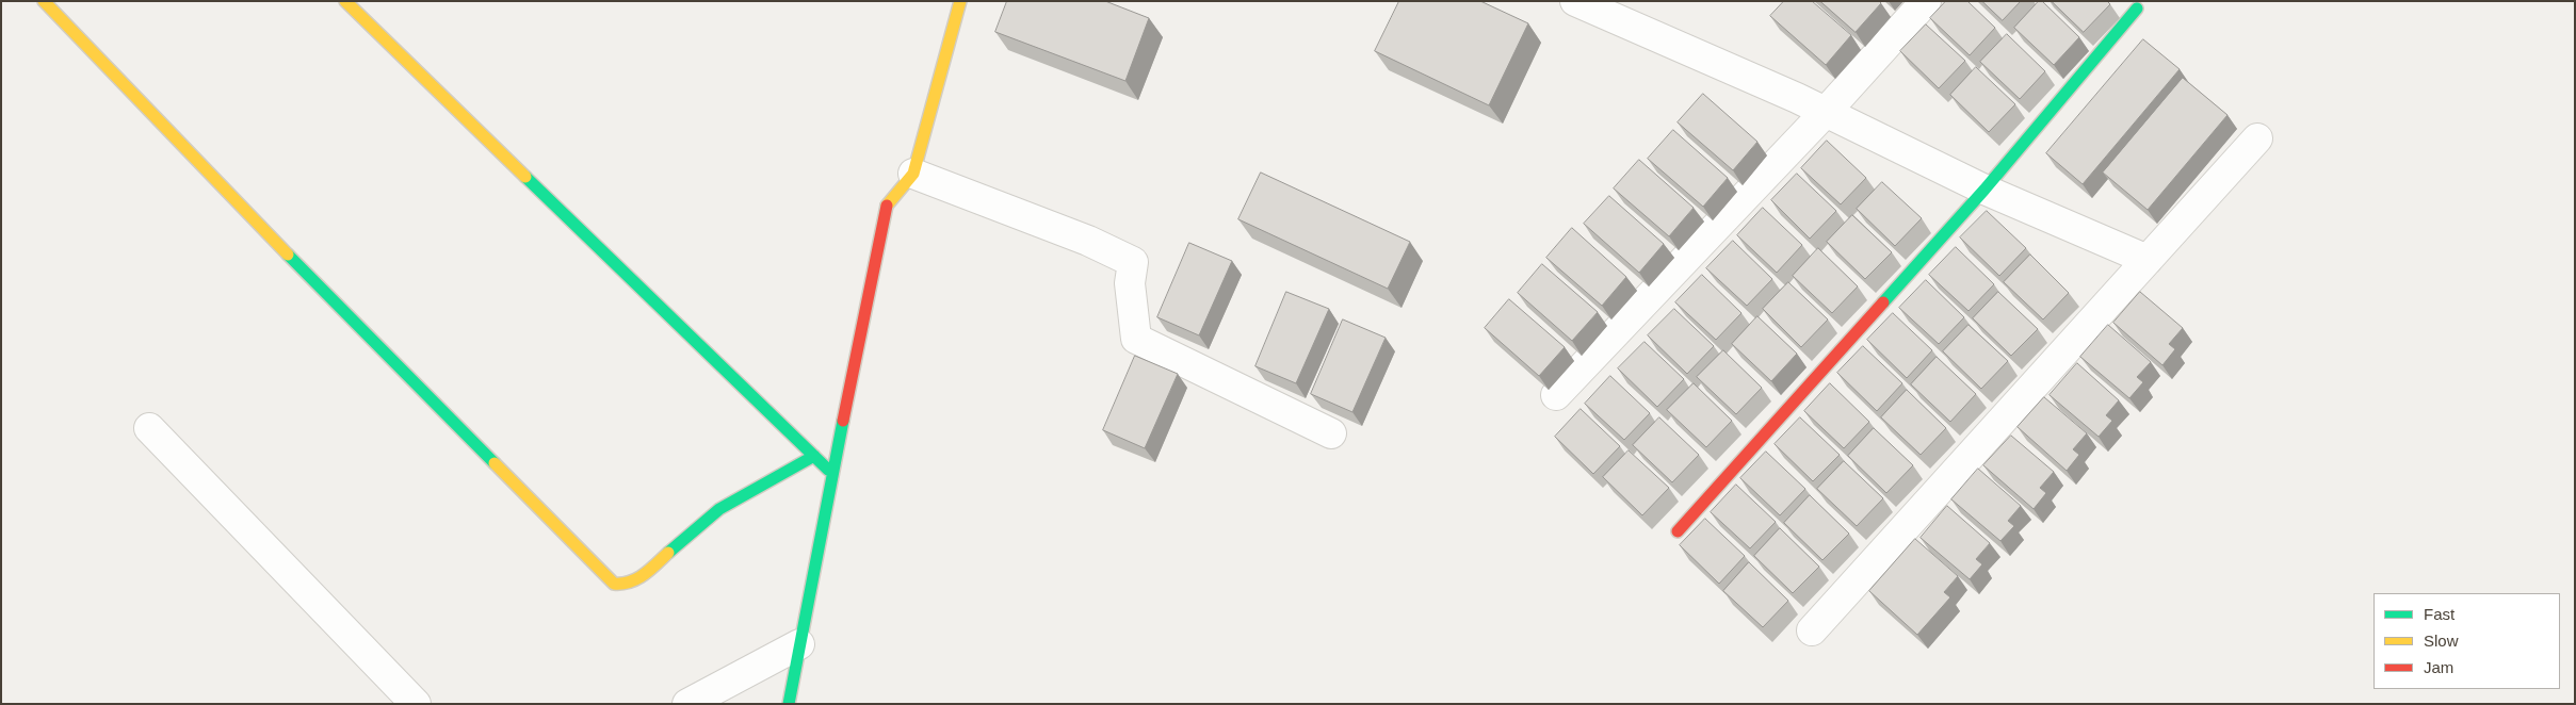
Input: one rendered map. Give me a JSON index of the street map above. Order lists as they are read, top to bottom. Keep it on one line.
{"legend":["Fast","Slow","Jam"]}
